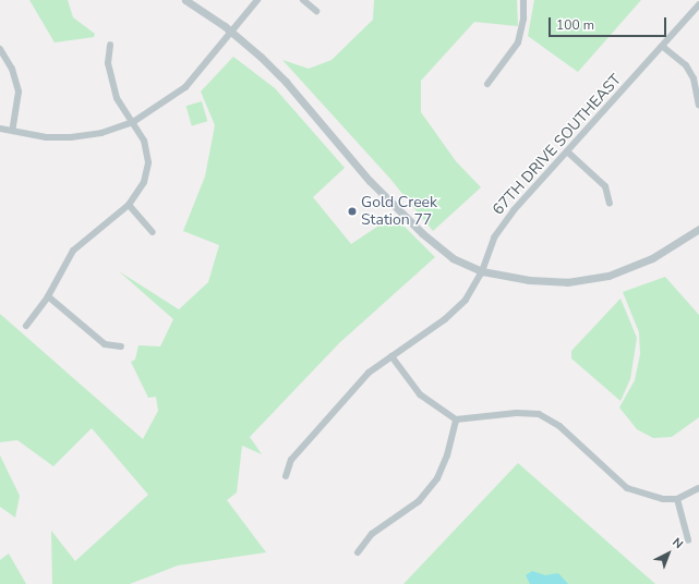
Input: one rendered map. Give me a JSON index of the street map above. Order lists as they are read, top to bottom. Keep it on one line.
{"streets":{"street":["67TH DRIVE SOUTHEAST"]},"places":["Gold Creek Station 77"],"scale_bar":"100 m","north":"top right"}
